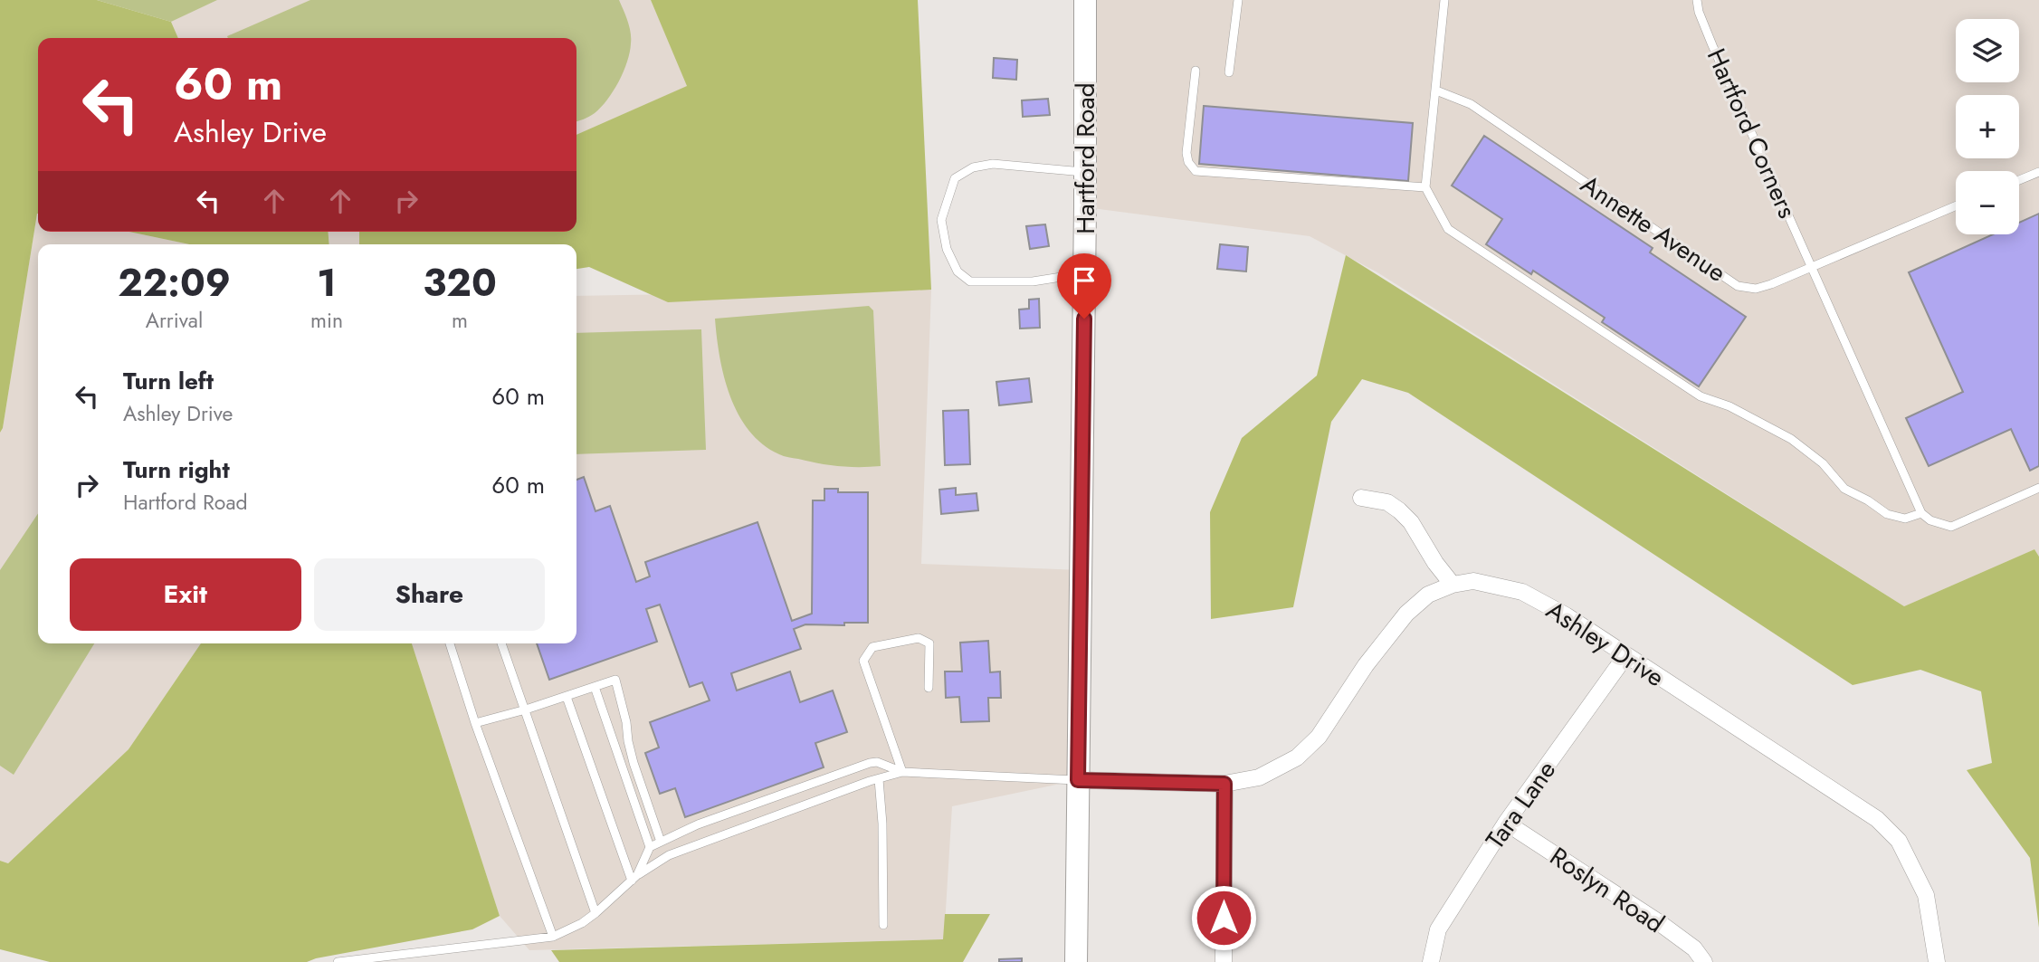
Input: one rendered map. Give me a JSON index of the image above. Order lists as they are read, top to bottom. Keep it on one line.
{"streets":{"main road":["Hartford Road"],"street":["Ashley Drive","Tara Lane","Roslyn Road"],"lane":["Hartford Corners","Annette Avenue"]},"crossings":[["Hartford Corners","Annette Avenue"],["Hartford Road","Ashley Drive"],["Ashley Drive","Tara Lane"],["Tara Lane","Roslyn Road"]],"page":{"map_buttons":["+","−"],"turn":["60 m","Ashley Drive"],"eta":["22:09","Arrival","1","min","320","m"],"list":[{"name":"Turn left","note":"Ashley Drive","value":"60 m"},{"name":"Turn right","note":"Hartford Road","value":"60 m"}],"buttons":["Exit","Share"]}}
